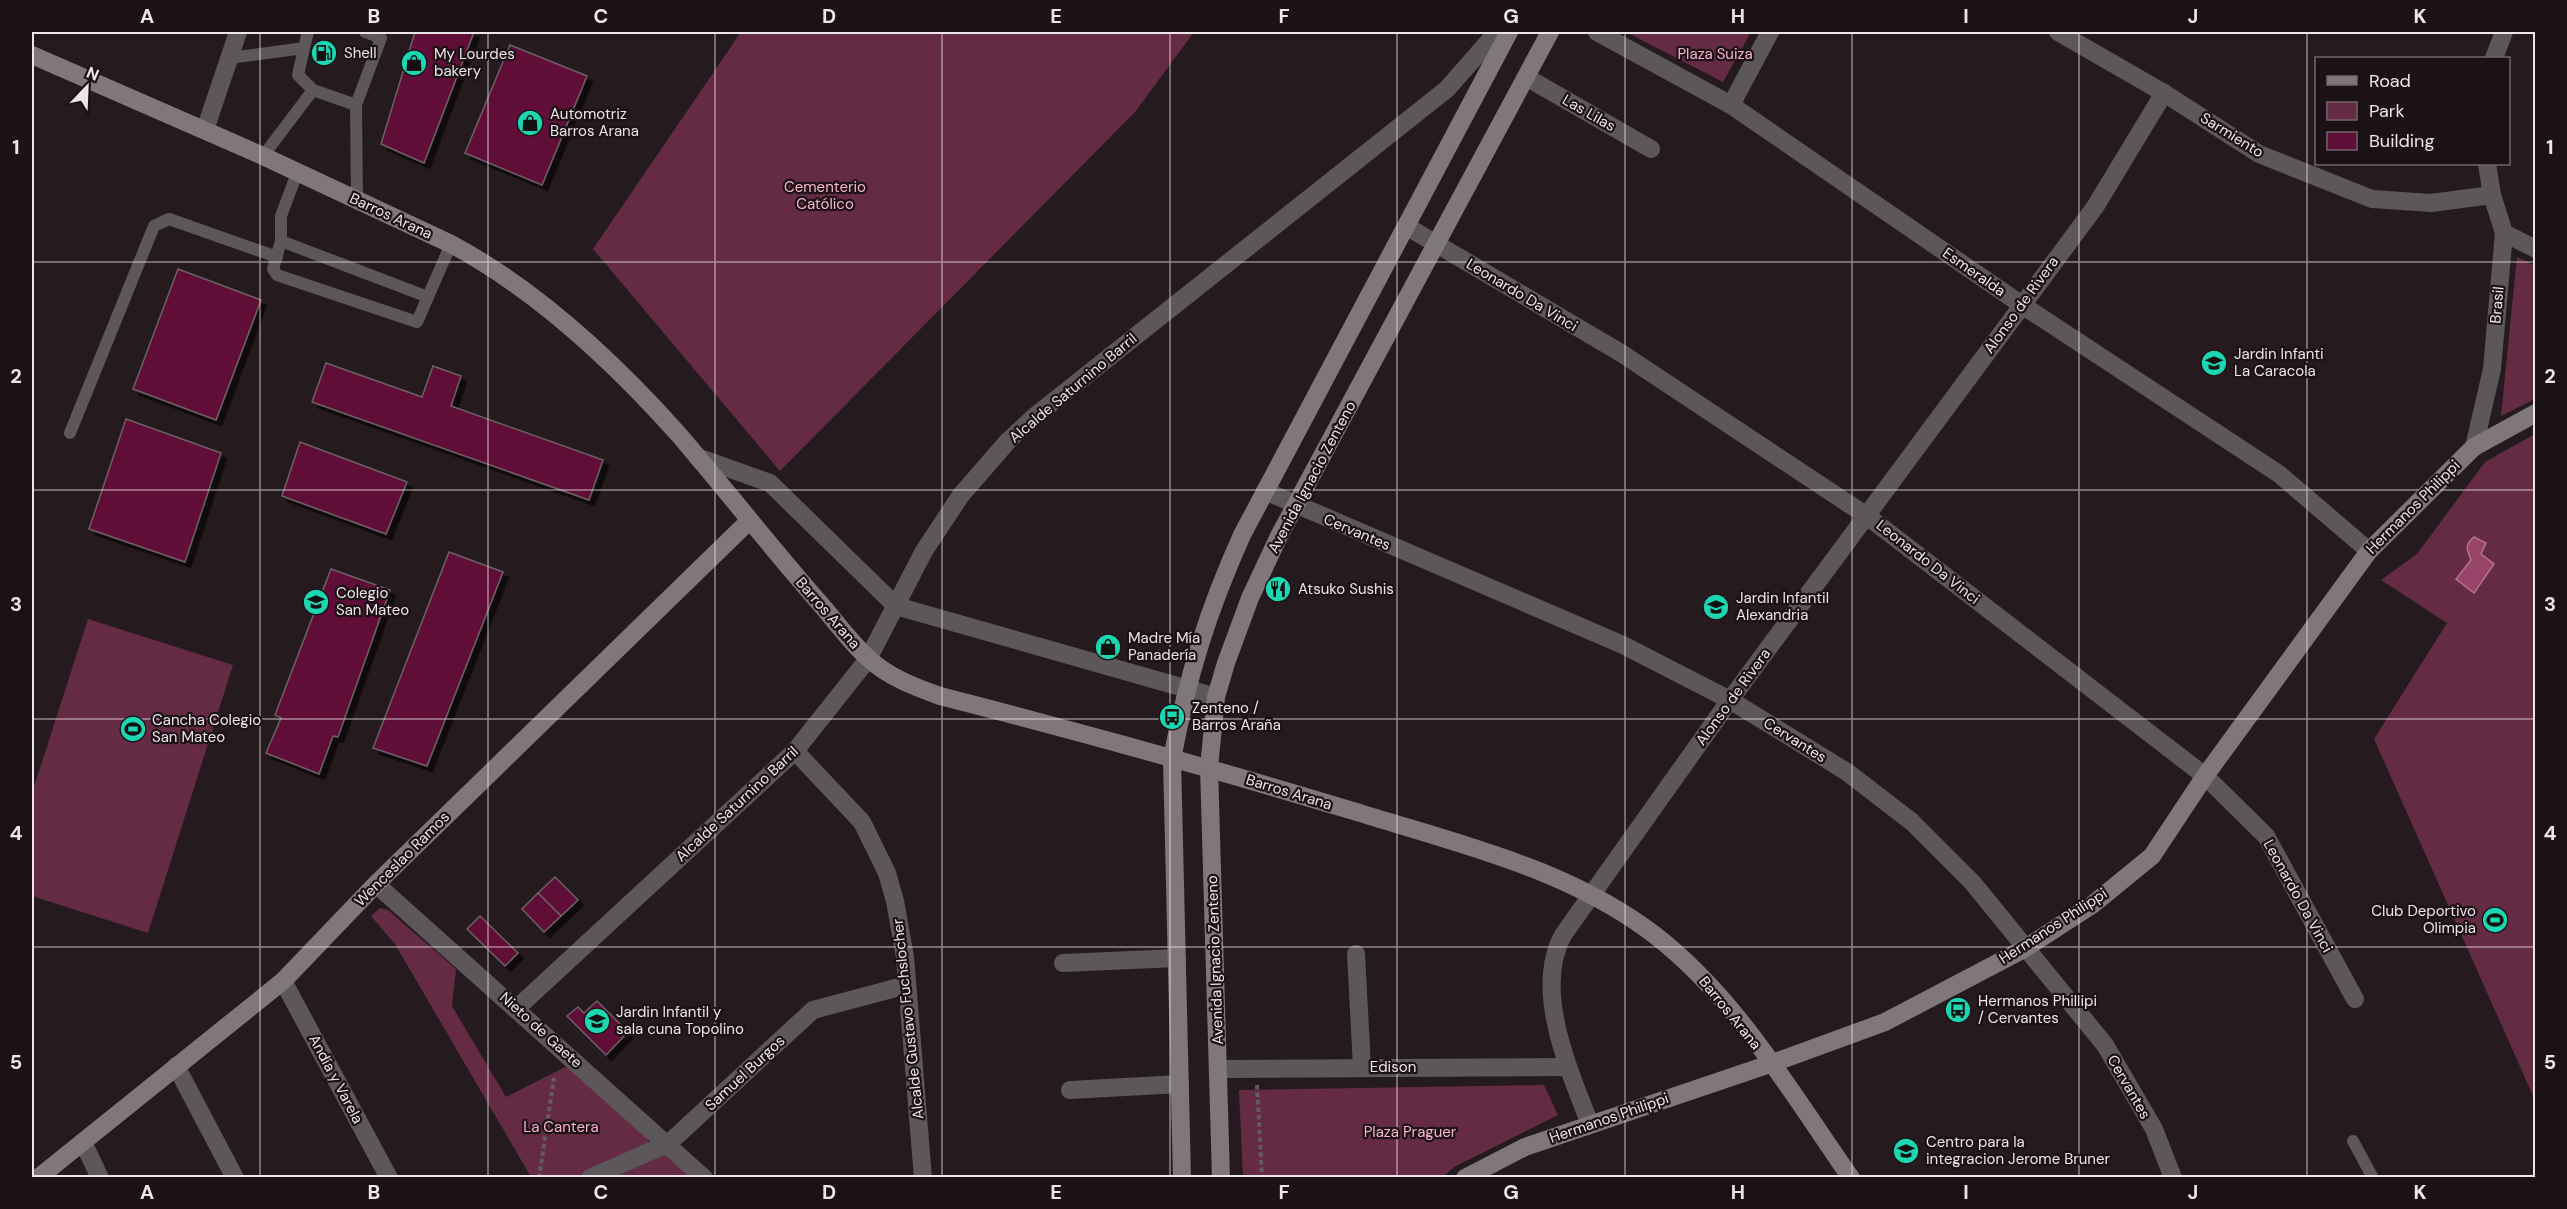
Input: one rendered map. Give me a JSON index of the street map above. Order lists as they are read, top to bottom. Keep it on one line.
{"streets":{"street":["Las Lilas","Sarmiento","Barros Arana","Esmeralda","Leonardo Da Vinci","Alonso de Rivera","Brasil","Alcalde Saturnino Barril","Avenida Ignacio Zenteno","Hermanos Philippi","Cervantes","Wenceslao Ramos","Alcalde Gustavo Fuchslocher","Nieto de Gaete","Edison","Samuel Burgos","Andía y Varela"]},"crossings":[["Las Lilas","Avenida Ignacio Zenteno"],["Sarmiento","Alonso de Rivera"],["Sarmiento","Brasil"],["Barros Arana","Alonso de Rivera"],["Barros Arana","Alcalde Saturnino Barril"],["Barros Arana","Avenida Ignacio Zenteno"],["Barros Arana","Hermanos Philippi"],["Barros Arana","Wenceslao Ramos"],["Esmeralda","Alonso de Rivera"],["Esmeralda","Hermanos Philippi"],["Leonardo Da Vinci","Alonso de Rivera"],["Leonardo Da Vinci","Avenida Ignacio Zenteno"],["Leonardo Da Vinci","Hermanos Philippi"],["Alonso de Rivera","Hermanos Philippi"],["Alonso de Rivera","Cervantes"],["Alonso de Rivera","Edison"],["Brasil","Hermanos Philippi"],["Alcalde Saturnino Barril","Alcalde Gustavo Fuchslocher"],["Alcalde Saturnino Barril","Nieto de Gaete"],["Avenida Ignacio Zenteno","Cervantes"],["Avenida Ignacio Zenteno","Edison"],["Hermanos Philippi","Cervantes"],["Wenceslao Ramos","Nieto de Gaete"],["Wenceslao Ramos","Andía y Varela"],["Alcalde Gustavo Fuchslocher","Samuel Burgos"],["Nieto de Gaete","Samuel Burgos"]],"parks":["Plaza Suiza","Cementerio Católico","La Cantera","Plaza Praguer"],"places":{"fuel station":["Shell"],"shop":["My Lourdes bakery","Automotriz Barros Arana","Madre Mía Panadería"],"school or university":["Jardin Infanti La Caracola","Colegio San Mateo","Jardin Infantil Alexandria","Jardin Infantil y sala cuna Topolino","Centro para la integracion Jerome Bruner"],"restaurant":["Atsuko Sushis"],"bus stop":["Zenteno / Barros Araña","Hermanos Phillipi / Cervantes"],"sports":["Cancha Colegio San Mateo","Club Deportivo Olimpia"]},"legend":["Road","Park","Building"],"north":"top right","grid":{"columns":["A","B","C","D","E","F","G","H","I","J","K"],"rows":["1","2","3","4","5"]}}
